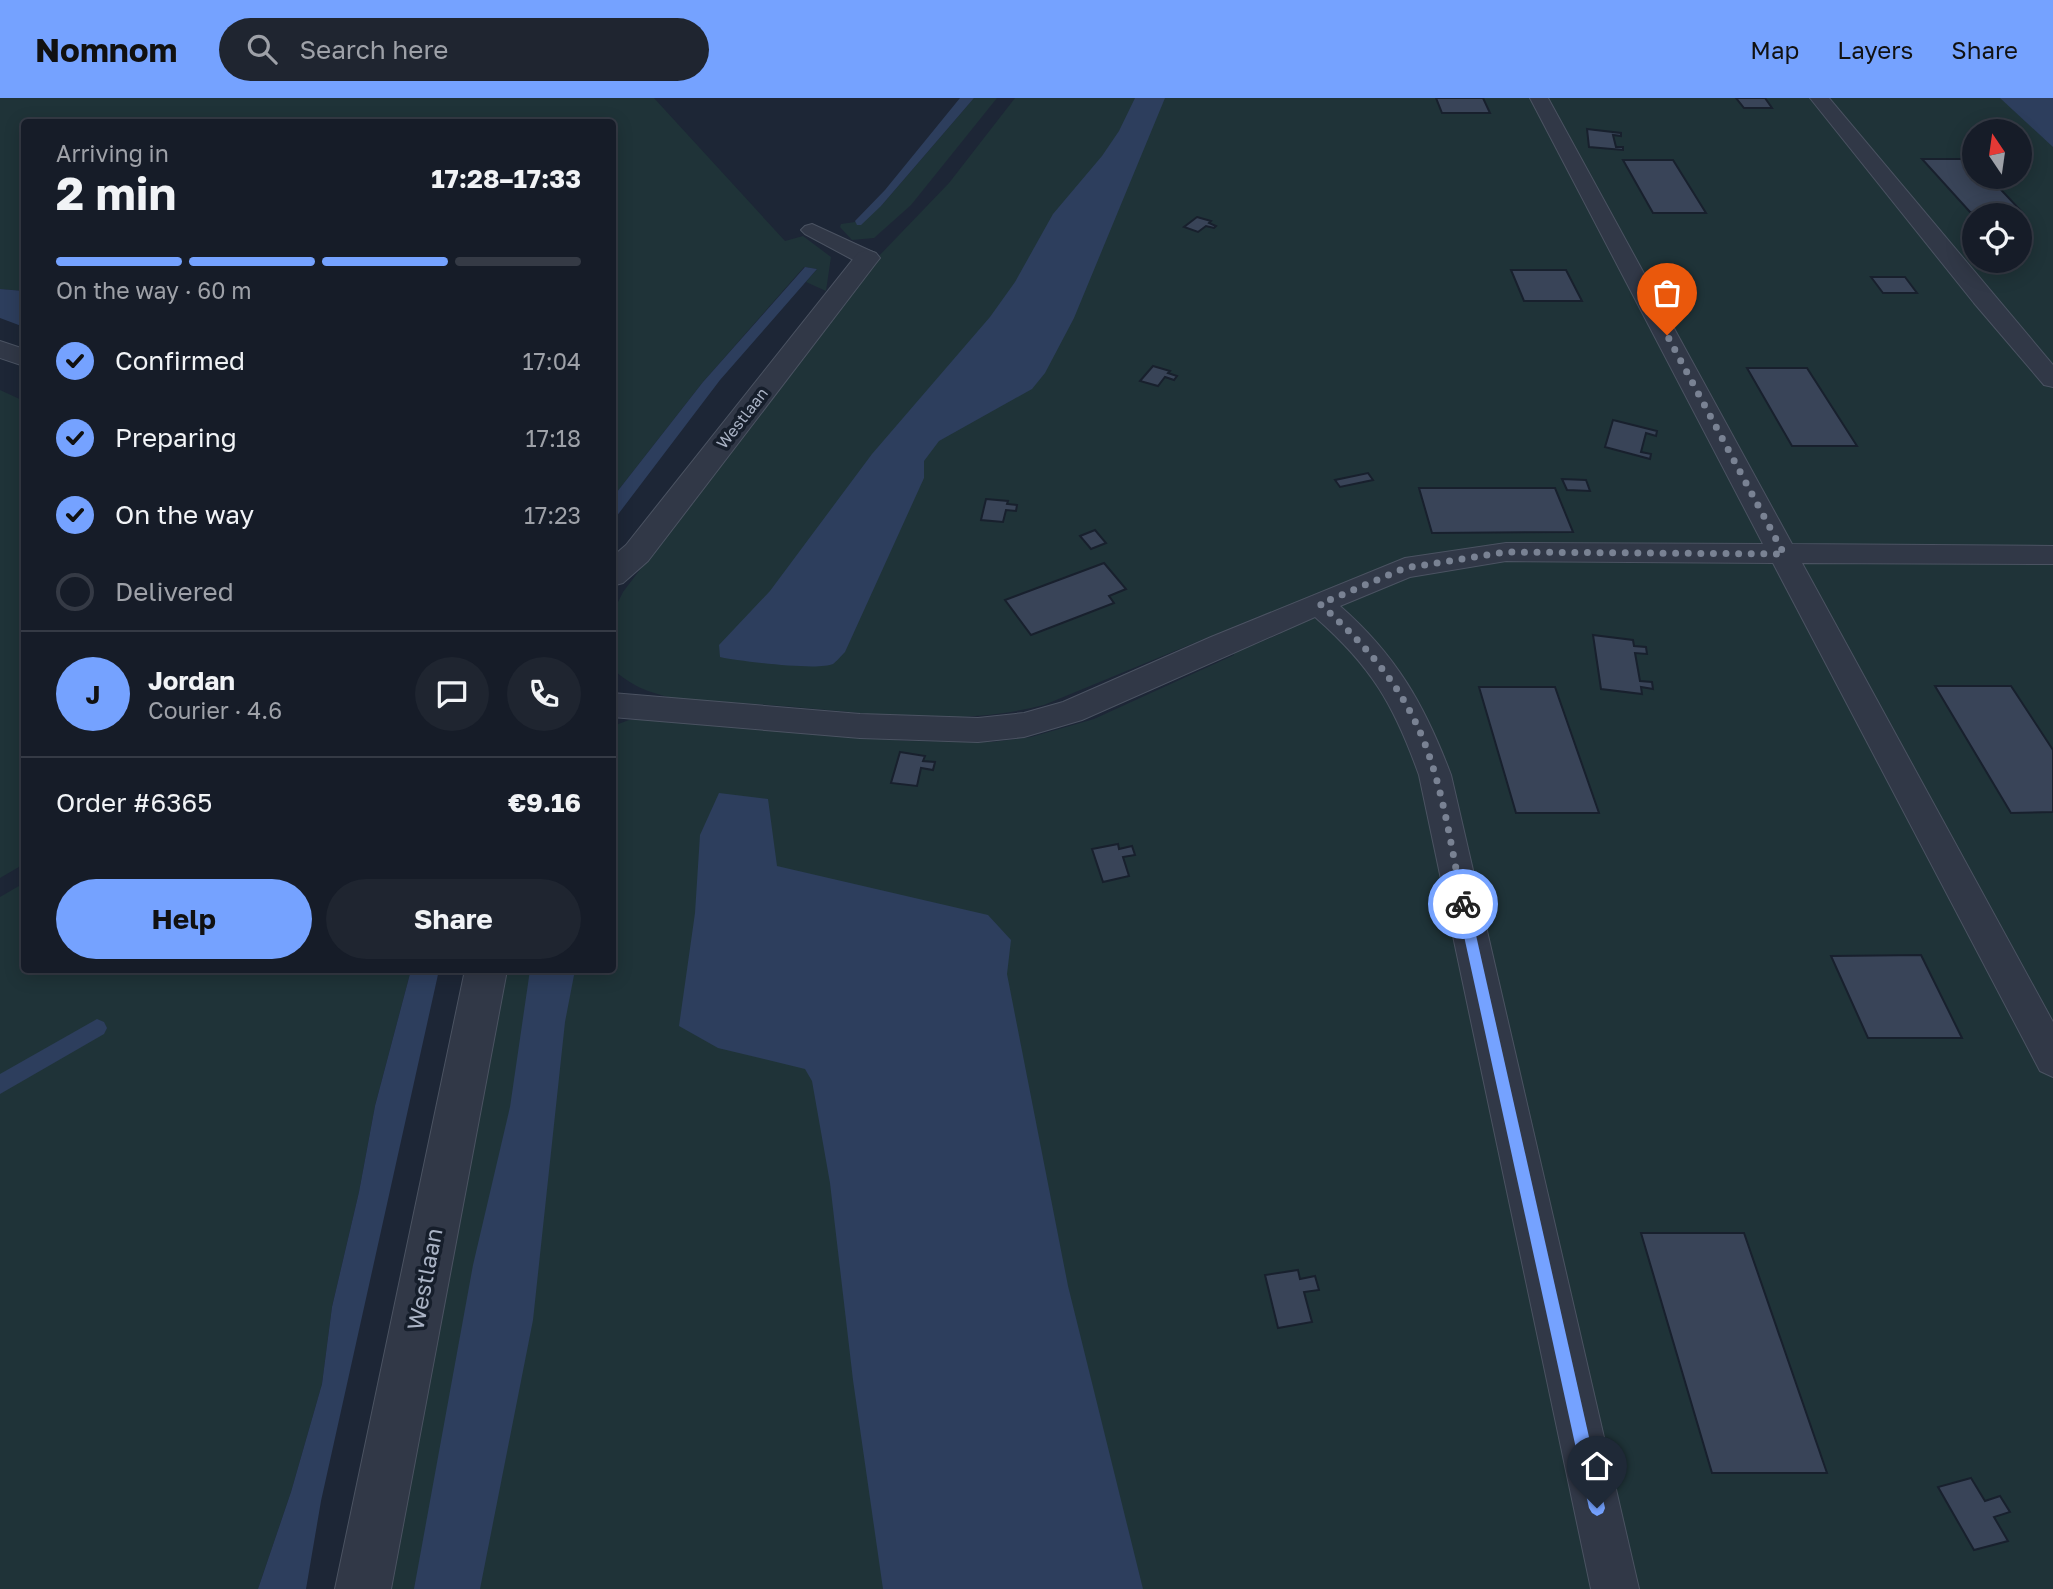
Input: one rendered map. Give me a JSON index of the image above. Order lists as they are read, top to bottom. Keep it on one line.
{"streets":{"street":["Westlaan"]},"north":"top","page":{"header":"Nomnom","search":"Search here","nav":["Map","Layers","Share"],"heading":["2 min","Arriving in","17:28–17:33"],"panel":["Jordan","Courier · 4.6","Order #6365","€9.16"],"bar":"On the way · 60 m","list":[["Confirmed","17:04"],["Preparing","17:18"],["On the way","17:23"],"Delivered"],"round":"J","buttons":["Help","Share"]}}
